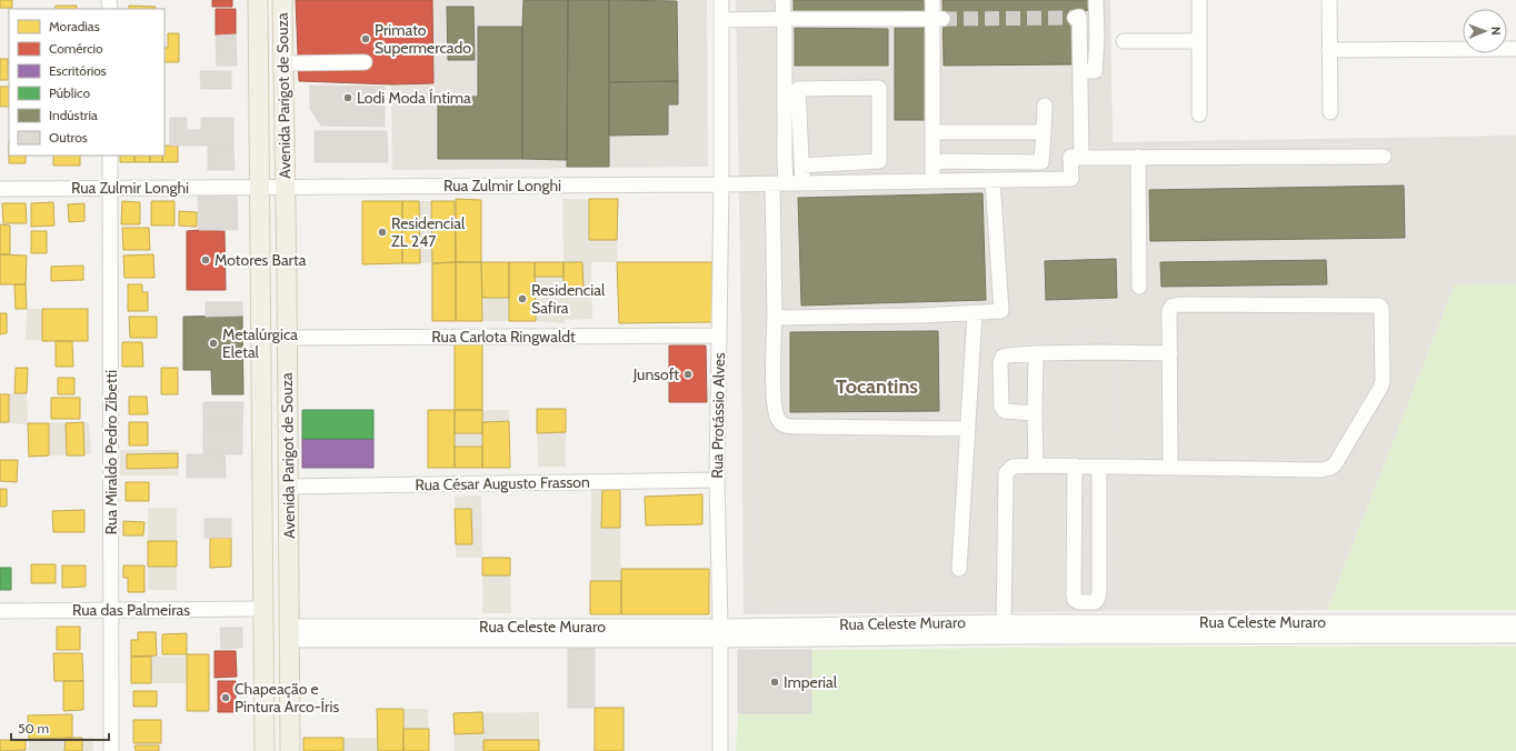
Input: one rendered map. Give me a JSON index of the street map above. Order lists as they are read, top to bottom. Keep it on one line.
{"streets":{"main road":["Avenida Parigot de Souza"],"street":["Rua Zulmir Longhi","Rua Carlota Ringwaldt","Rua Protássio Alves","Rua Miraldo Pedro Zibetti","Rua César Augusto Frasson","Rua das Palmeiras","Rua Celeste Muraro"]},"crossings":[["Avenida Parigot de Souza","Rua Zulmir Longhi"],["Avenida Parigot de Souza","Rua Carlota Ringwaldt"],["Avenida Parigot de Souza","Rua César Augusto Frasson"],["Avenida Parigot de Souza","Rua das Palmeiras"],["Avenida Parigot de Souza","Rua Celeste Muraro"],["Rua Zulmir Longhi","Rua Protássio Alves"],["Rua Zulmir Longhi","Rua Miraldo Pedro Zibetti"],["Rua Carlota Ringwaldt","Rua Protássio Alves"],["Rua Protássio Alves","Rua César Augusto Frasson"],["Rua Protássio Alves","Rua Celeste Muraro"],["Rua Miraldo Pedro Zibetti","Rua das Palmeiras"]],"districts":["Tocantins"],"places":["Primato Supermercado","Lodi Moda Íntima","Residencial ZL 247","Motores Barta","Residencial Safira","Metalúrgica Eletal","Junsoft","Imperial","Chapeação e Pintura Arco-Íris"],"legend":["Moradias","Comércio","Escritórios","Público","Indústria","Outros"],"scale_bar":"50 m","north":"right"}
